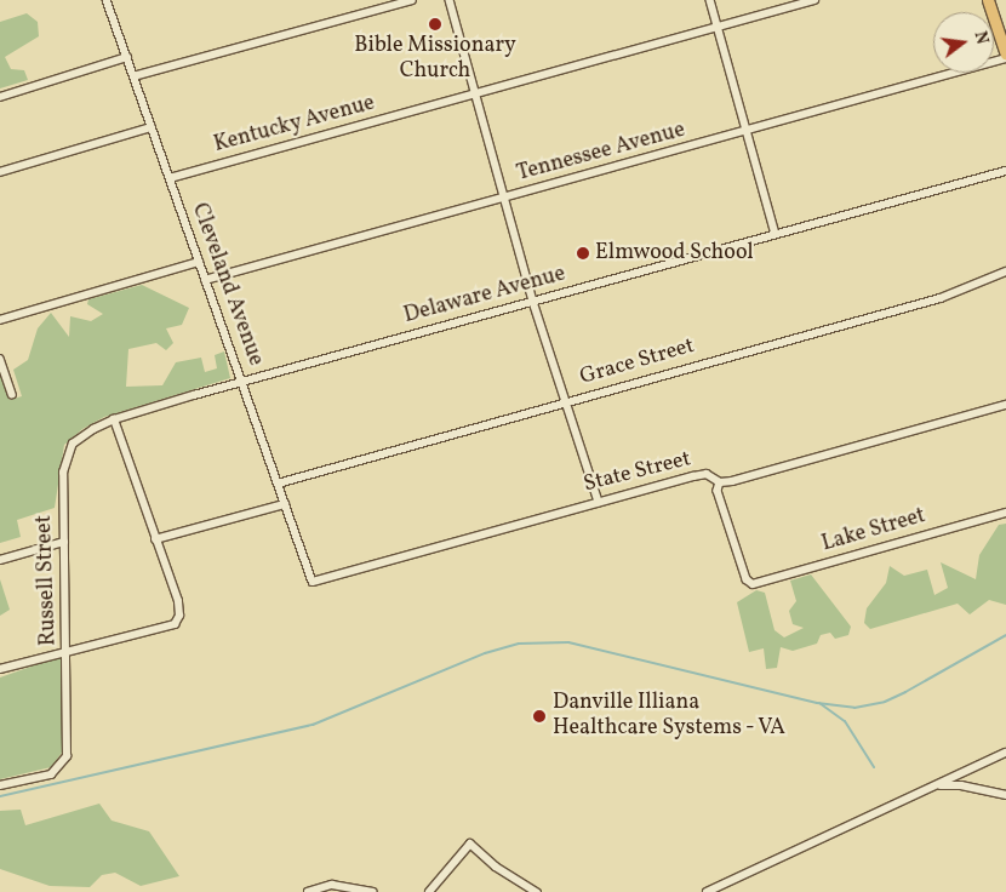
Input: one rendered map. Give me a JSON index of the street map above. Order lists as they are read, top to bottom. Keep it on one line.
{"streets":{"street":["Kentucky Avenue","Tennessee Avenue","Cleveland Avenue","Delaware Avenue","Grace Street","State Street","Lake Street","Russell Street"]},"crossings":[["Kentucky Avenue","Cleveland Avenue"],["Tennessee Avenue","Cleveland Avenue"],["Cleveland Avenue","Delaware Avenue"],["Cleveland Avenue","Grace Street"],["Cleveland Avenue","State Street"],["Delaware Avenue","Russell Street"],["State Street","Lake Street"]],"places":["Bible Missionary Church","Elmwood School","Danville Illiana Healthcare Systems - VA"],"north":"right"}
